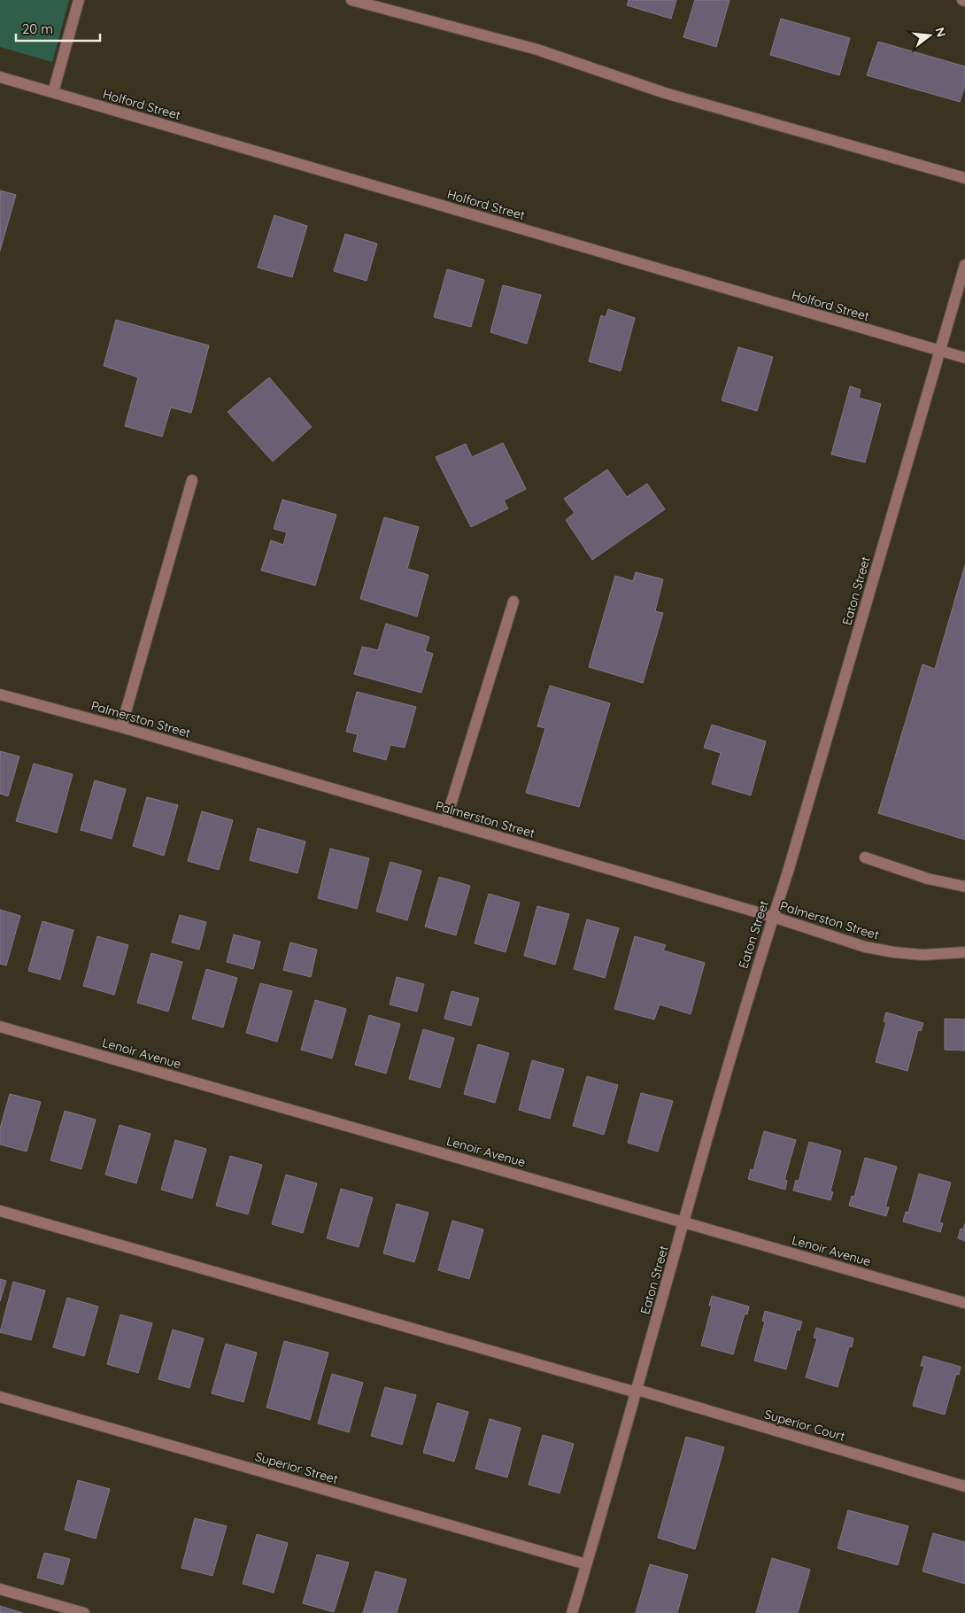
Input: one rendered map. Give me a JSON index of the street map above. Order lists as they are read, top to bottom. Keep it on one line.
{"streets":{"street":["Holford Street","Eaton Street","Palmerston Street","Lenoir Avenue","Superior Court","Superior Street"]},"crossings":[["Holford Street","Eaton Street"],["Eaton Street","Palmerston Street"],["Eaton Street","Lenoir Avenue"],["Eaton Street","Superior Court"],["Eaton Street","Superior Street"]],"scale_bar":"20 m","north":"right"}
